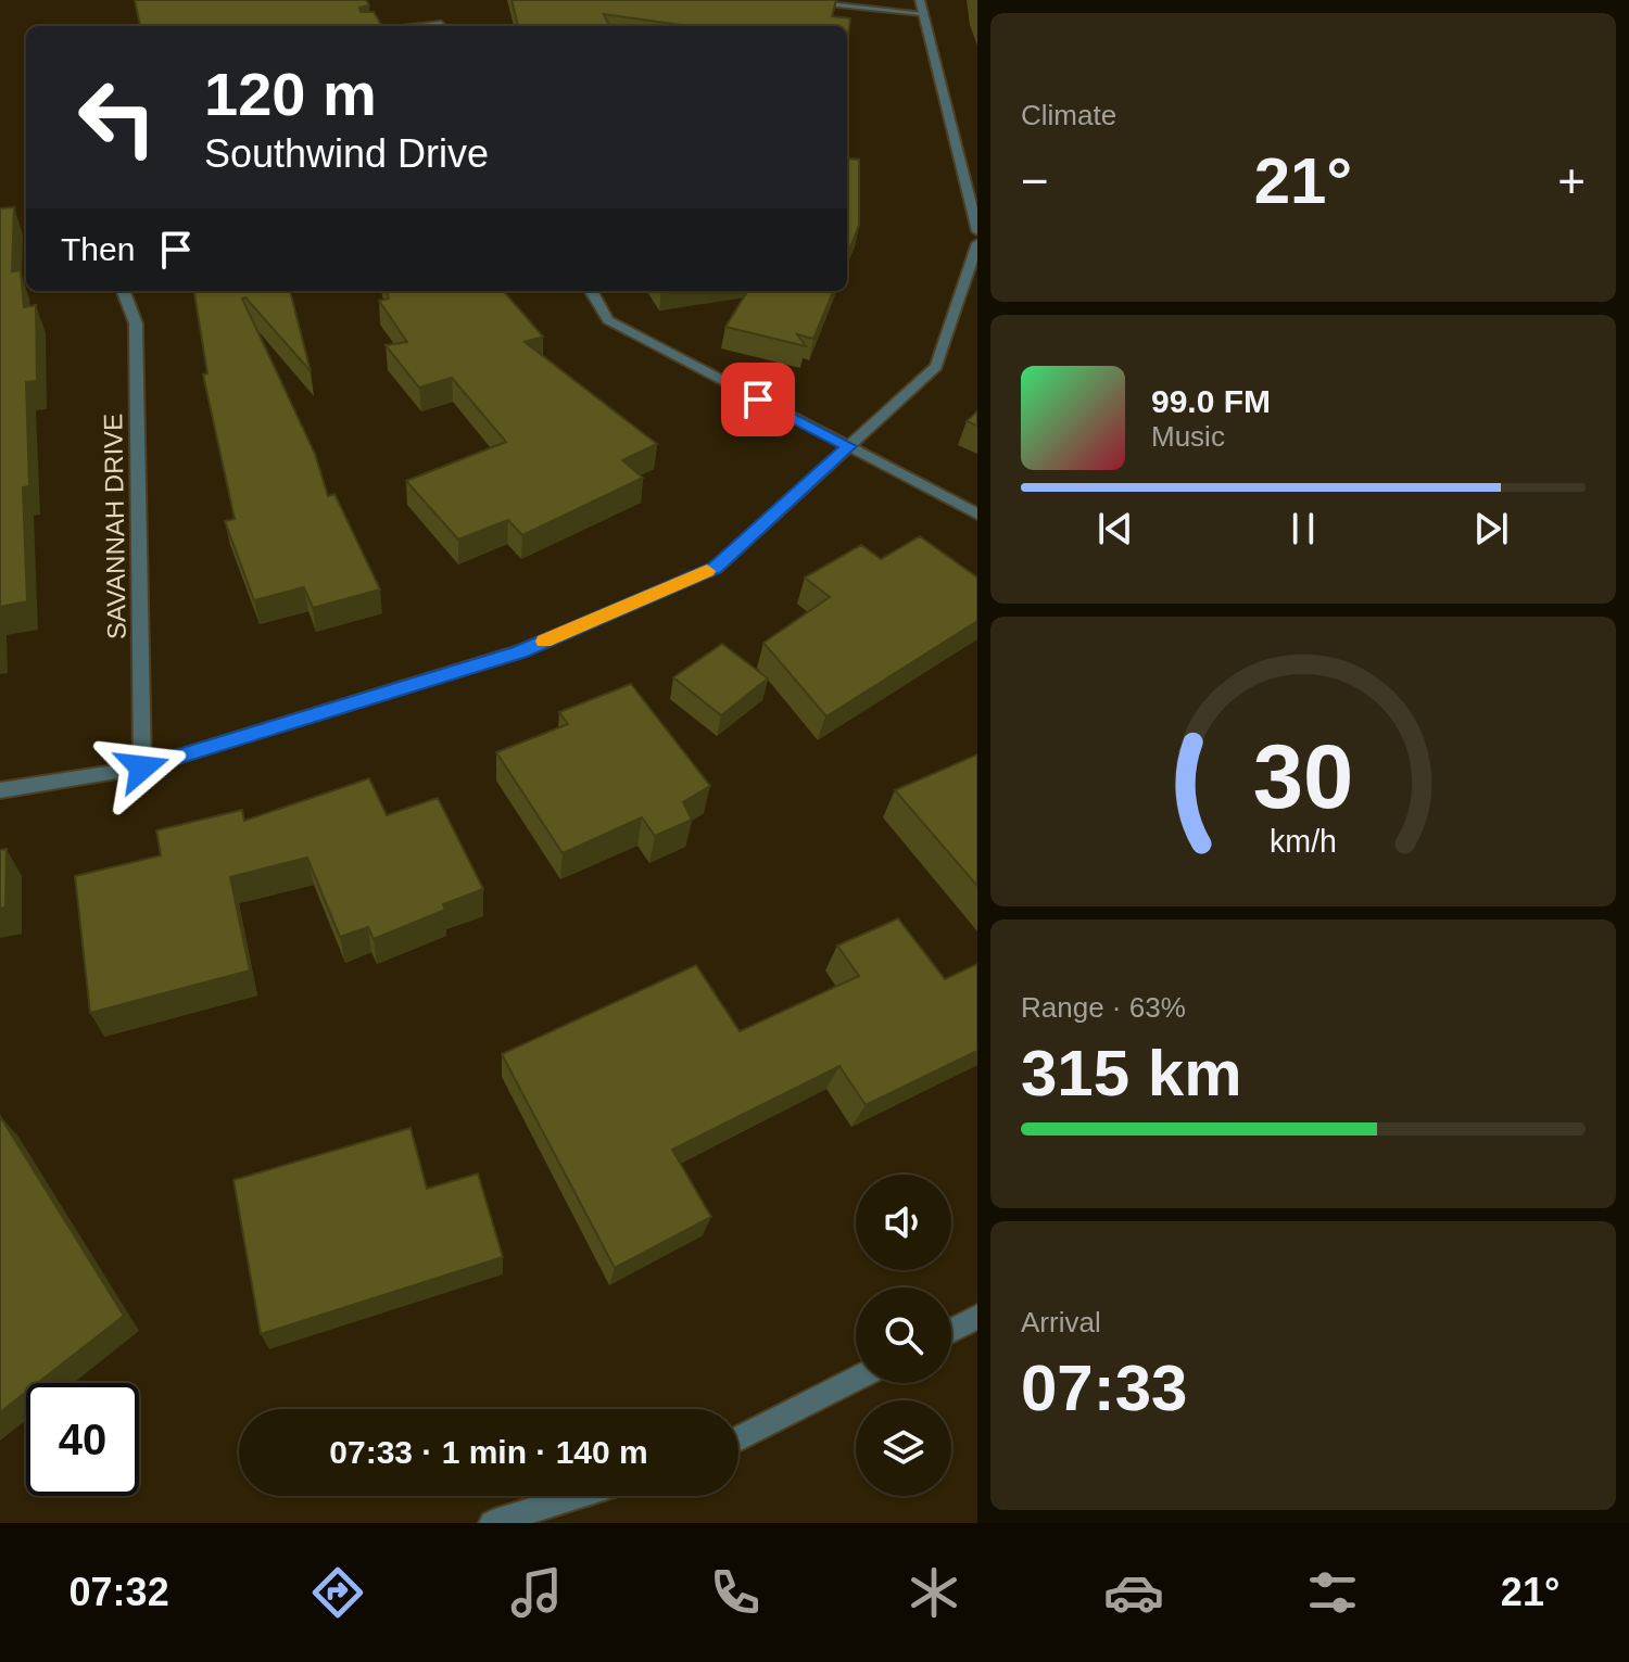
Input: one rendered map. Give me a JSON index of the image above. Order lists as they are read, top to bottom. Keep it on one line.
{"streets":{"street":["SAVANNAH DRIVE"]},"page":{"tile":["Climate",["Range · 63%","315 km"],["Arrival","07:33"]],"turn":["120 m","Southwind Drive"],"heat":["−","21°","+"],"then":"Then","song":["99.0 FM","Music"],"limit":"40","trip":"07:33 · 1 min · 140 m","tabs":["07:32","21°"],"gauge":["30","km/h"]}}
